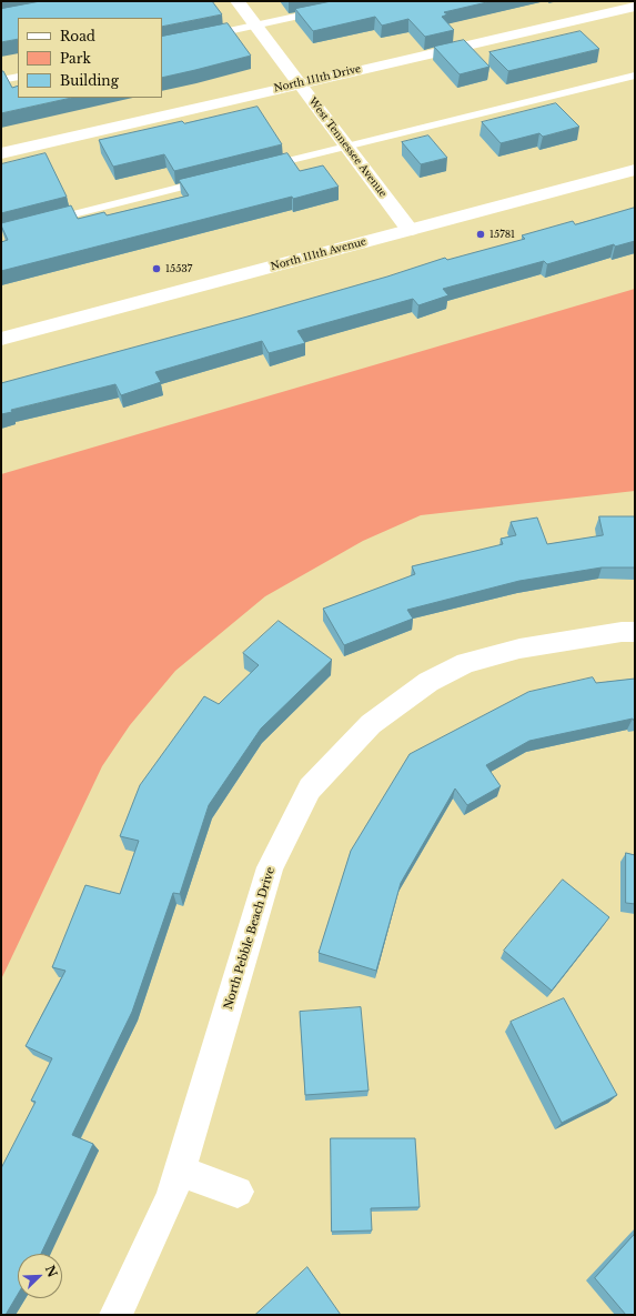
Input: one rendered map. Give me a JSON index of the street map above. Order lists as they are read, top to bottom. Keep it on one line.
{"streets":{"street":["North 111th Drive","West Tennessee Avenue","North 111th Avenue","North Pebble Beach Drive"]},"crossings":[["North 111th Drive","West Tennessee Avenue"],["West Tennessee Avenue","North 111th Avenue"]],"places":["15781","15537"],"legend":["Road","Park","Building"],"north":"top right"}
